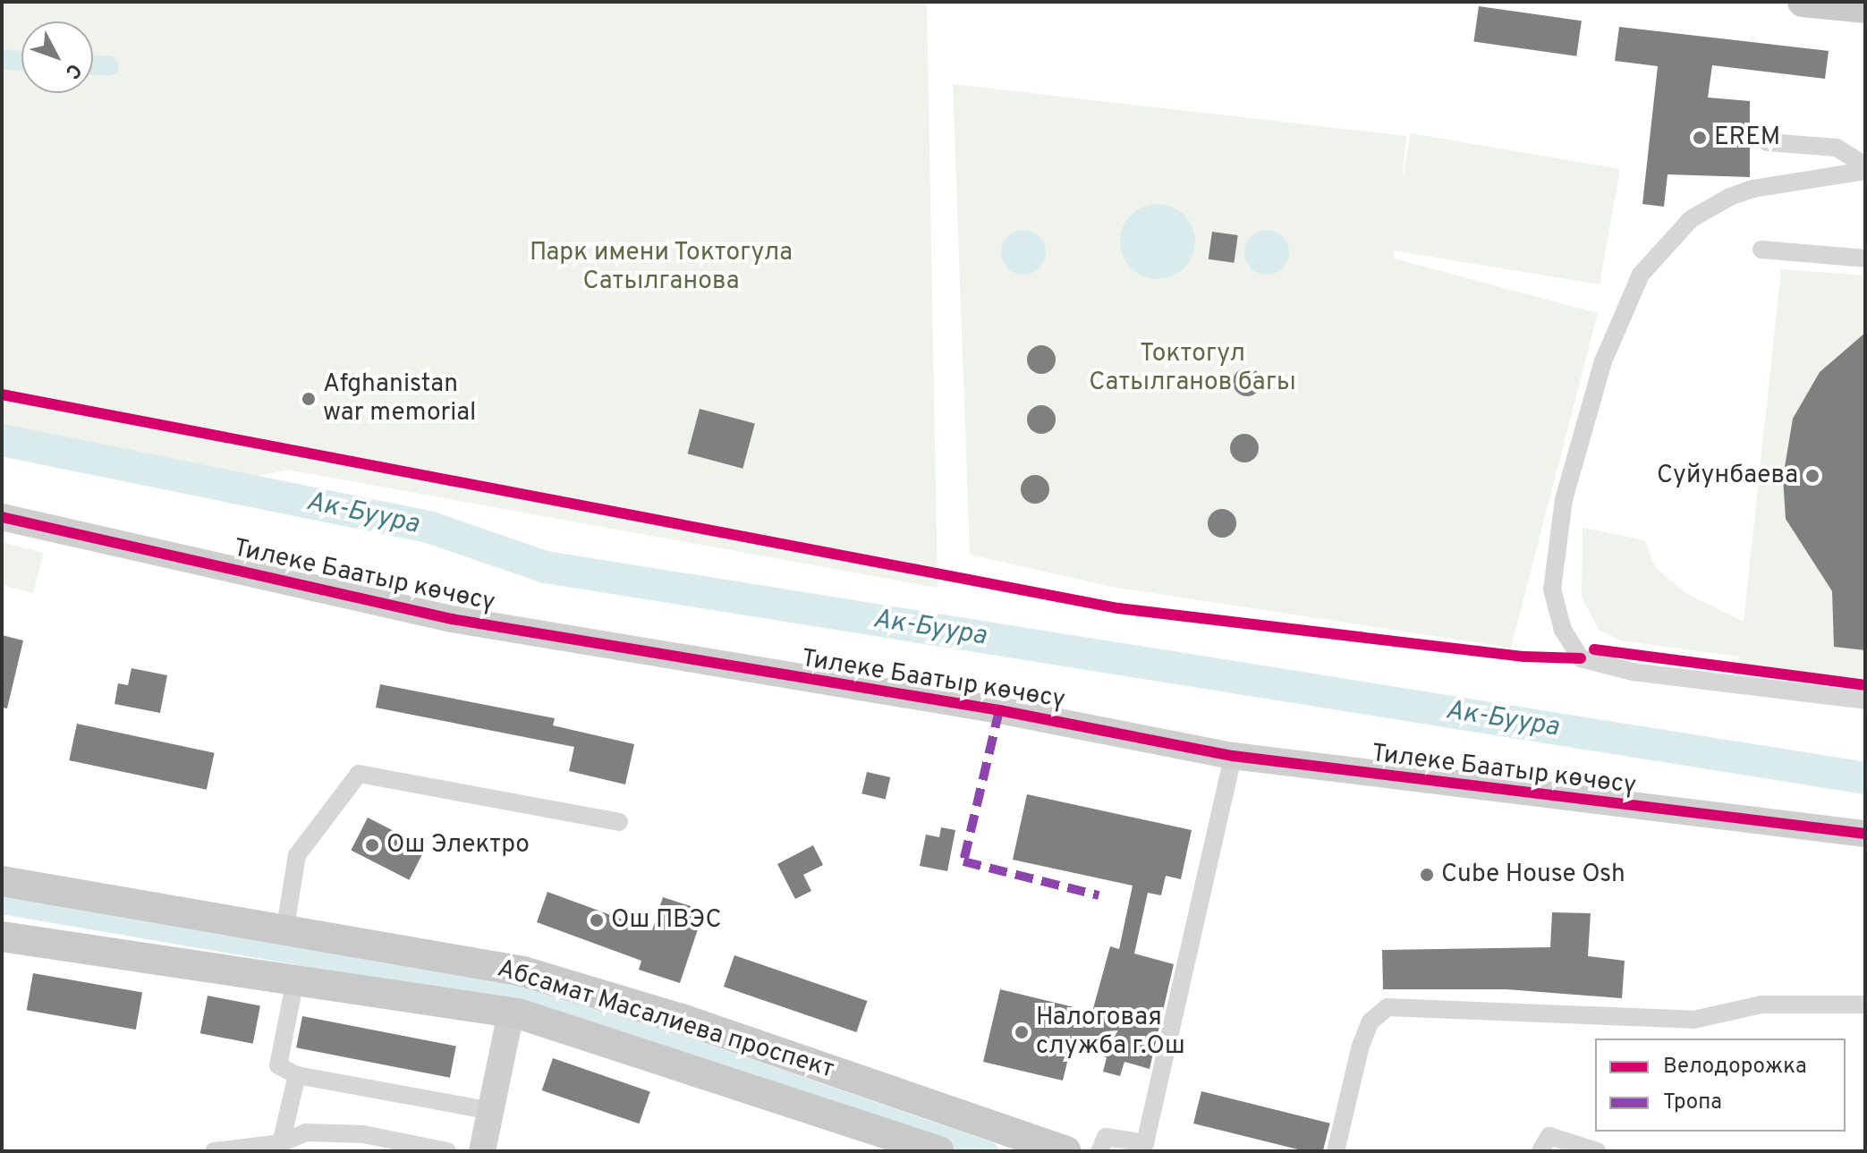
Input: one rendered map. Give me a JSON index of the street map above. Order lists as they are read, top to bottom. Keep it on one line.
{"streets":{"main road":["Абсамат Масалиева проспект"],"street":["Тилеке Баатыр көчөсү"]},"water":["Ак-Буура"],"parks":["Парк имени Токтогула Сатылганова","Токтогул Сатылганов багы"],"places":["EREM","Afghanistan war memorial","Суйунбаева","Ош Электро","Cube House Osh","Ош ПВЭС","Налоговая служба г.Ош"],"legend":["Велодорожка","Тропа"],"north":"bottom right"}
